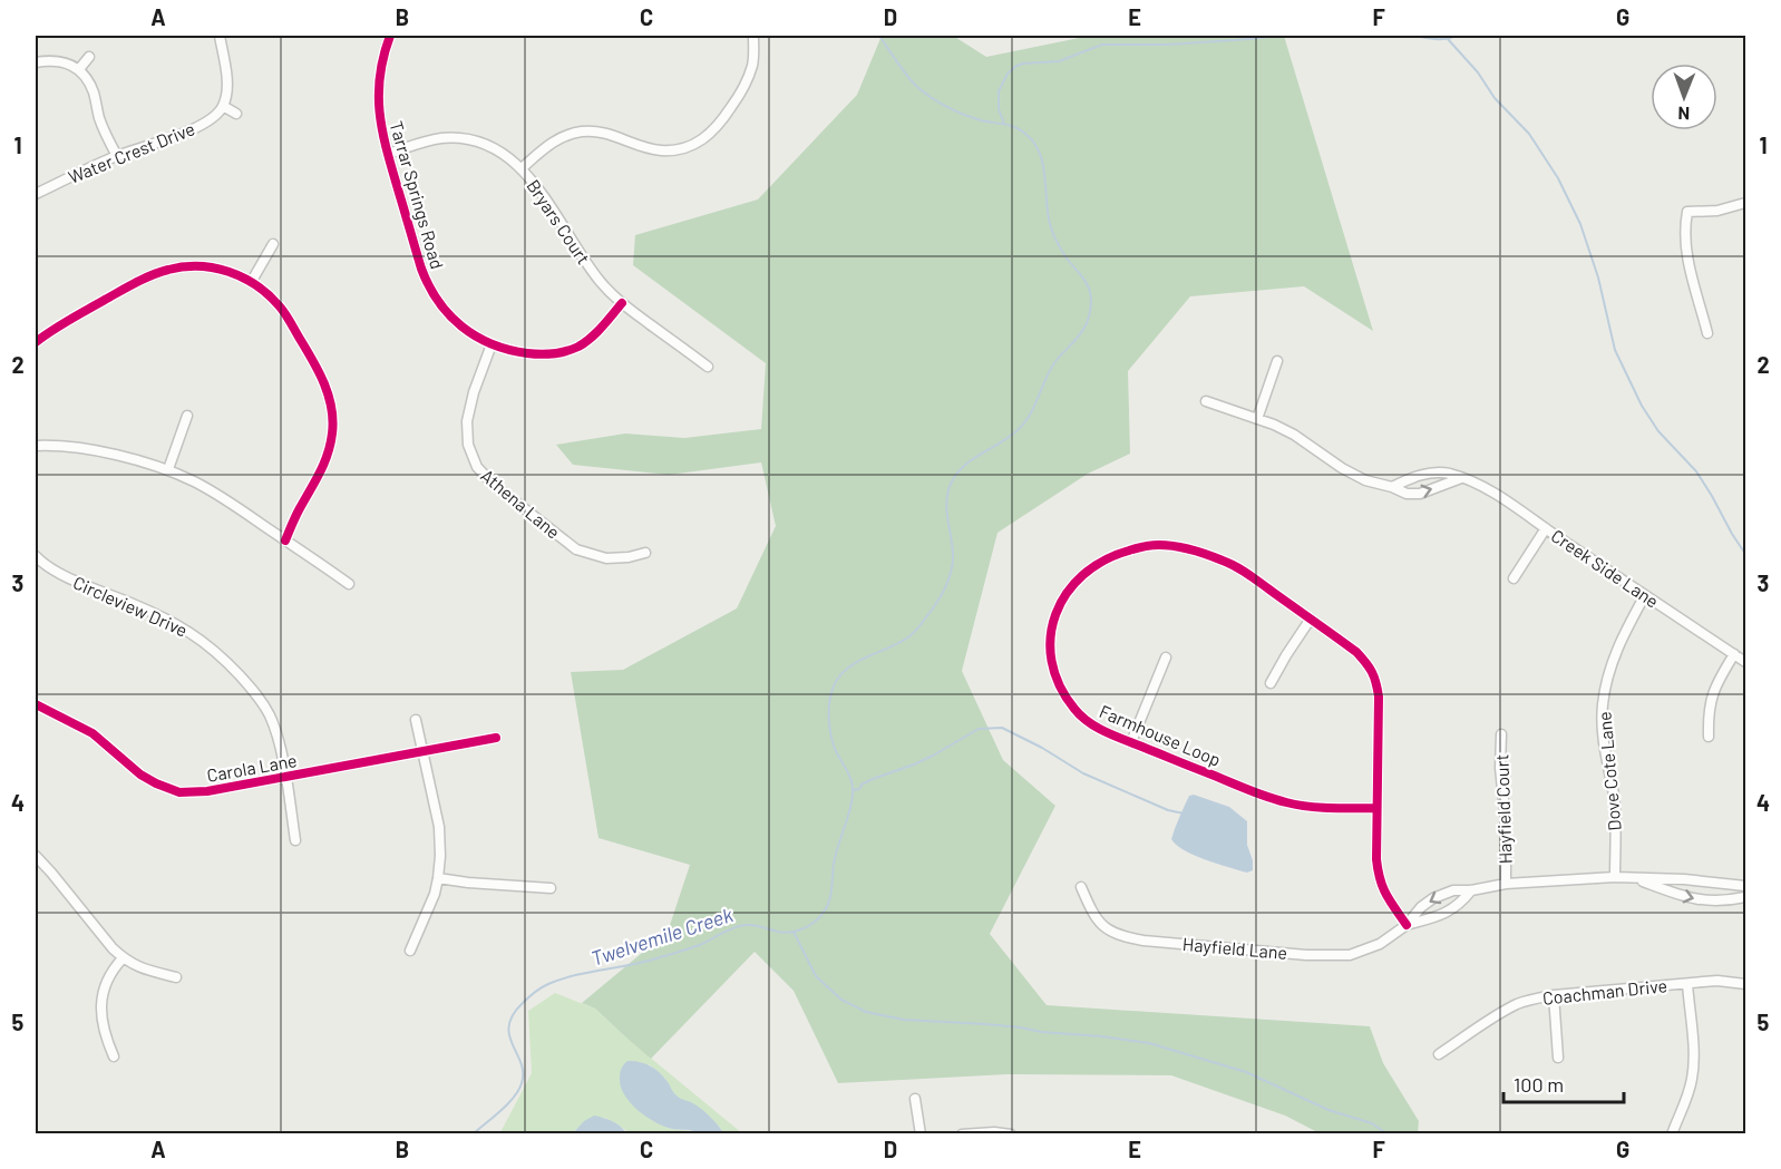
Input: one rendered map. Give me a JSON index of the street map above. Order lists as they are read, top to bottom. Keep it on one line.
{"streets":{"street":["Water Crest Drive","Tarrar Springs Road","Bryars Court","Athena Lane","Creek Side Lane","Circleview Drive","Farmhouse Loop","Carola Lane","Dove Cote Lane","Hayfield Court","Hayfield Lane","Coachman Drive"]},"crossings":[["Tarrar Springs Road","Bryars Court"],["Tarrar Springs Road","Athena Lane"],["Creek Side Lane","Dove Cote Lane"],["Circleview Drive","Carola Lane"],["Farmhouse Loop","Hayfield Lane"],["Dove Cote Lane","Hayfield Lane"],["Hayfield Court","Hayfield Lane"]],"water":["Twelvemile Creek"],"scale_bar":"100 m","north":"bottom","grid":{"columns":["A","B","C","D","E","F","G"],"rows":["1","2","3","4","5"]}}
